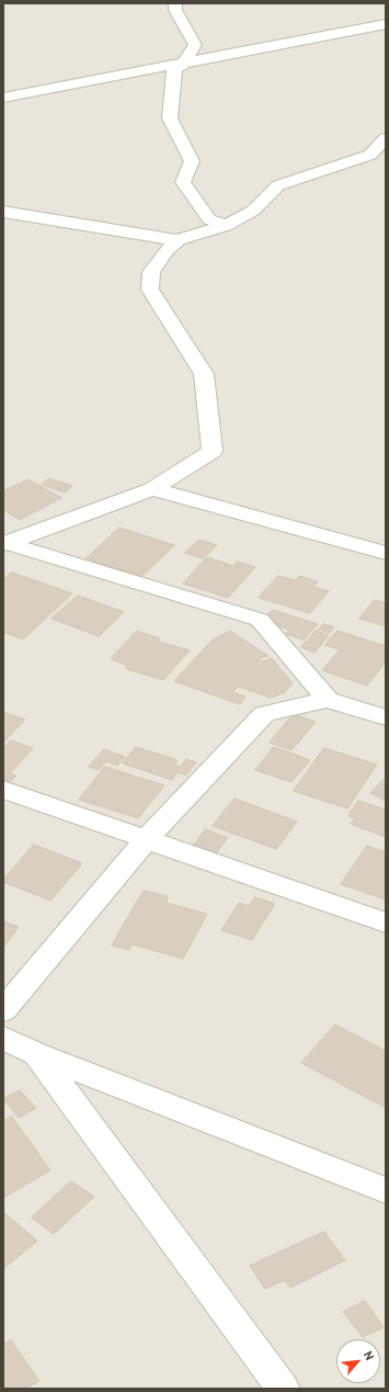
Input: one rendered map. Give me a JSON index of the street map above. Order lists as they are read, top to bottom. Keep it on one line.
{"north":"top right"}
